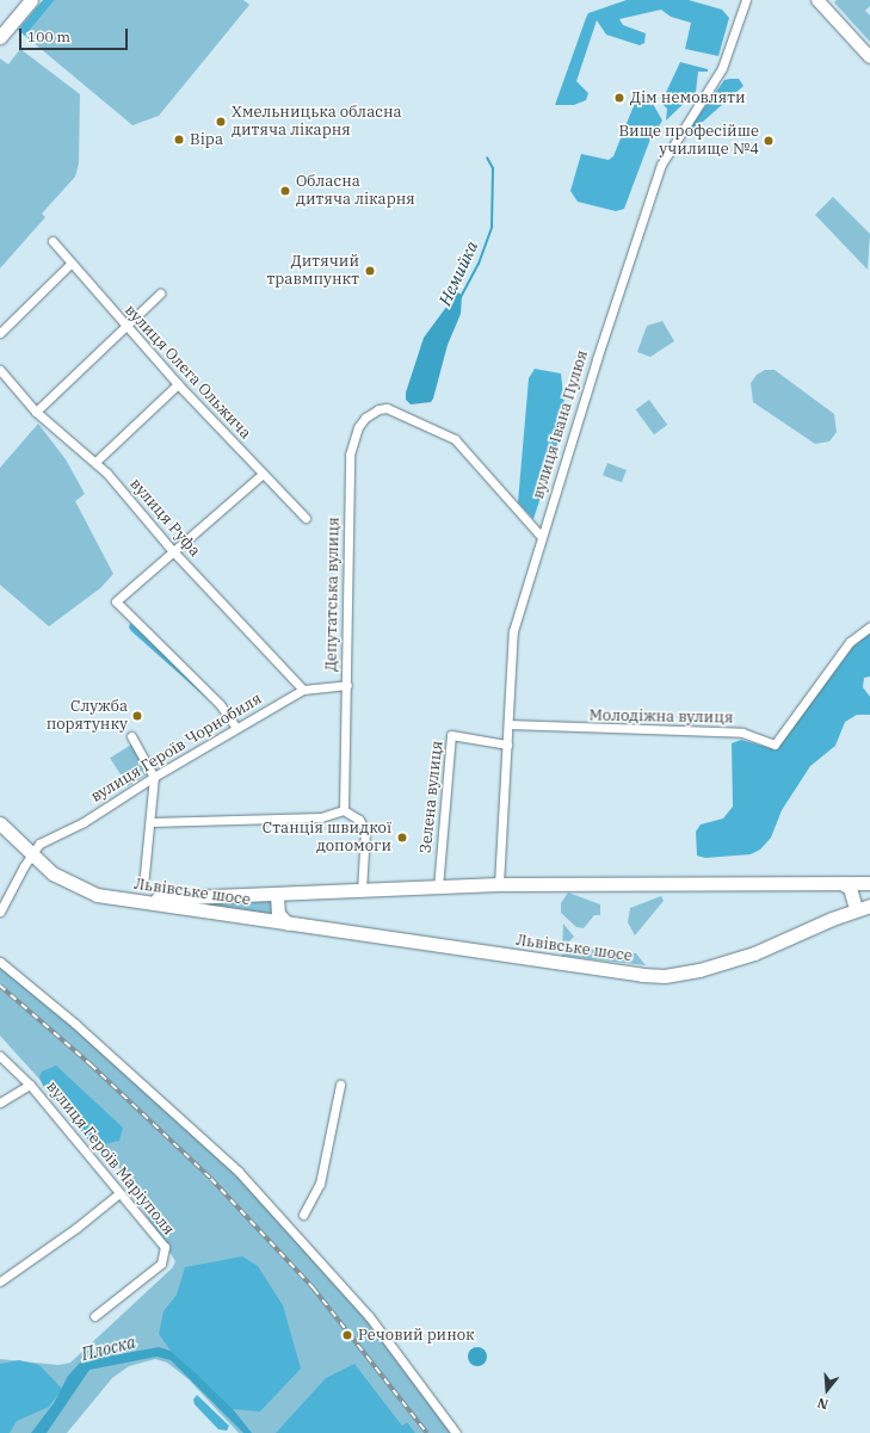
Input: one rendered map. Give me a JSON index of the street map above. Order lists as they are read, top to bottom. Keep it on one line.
{"streets":{"main road":["Львівське шосе"],"street":["вулиця Олега Ольжича","вулиця Івана Пулюя","вулиця Руфа","Депутатська вулиця","Молодіжна вулиця","вулиця Героїв Чорнобиля","Зелена вулиця","вулиця Героїв Маріуполя"]},"crossings":[["вулиця Івана Пулюя","Депутатська вулиця"],["вулиця Івана Пулюя","Молодіжна вулиця"],["вулиця Івана Пулюя","Зелена вулиця"],["вулиця Івана Пулюя","Львівське шосе"],["вулиця Руфа","вулиця Героїв Чорнобиля"],["Депутатська вулиця","вулиця Героїв Чорнобиля"],["Зелена вулиця","Львівське шосе"]],"water":["Немийка","Плоска"],"places":["Дім немовляти","Хмельницька обласна дитяча лікарня","Віра","Вище професійше училище №4","Обласна дитяча лікарня","Дитячий травмпункт","Служба порятунку","Станція швидкої допомоги","Речовий ринок"],"scale_bar":"100 m","north":"bottom"}
